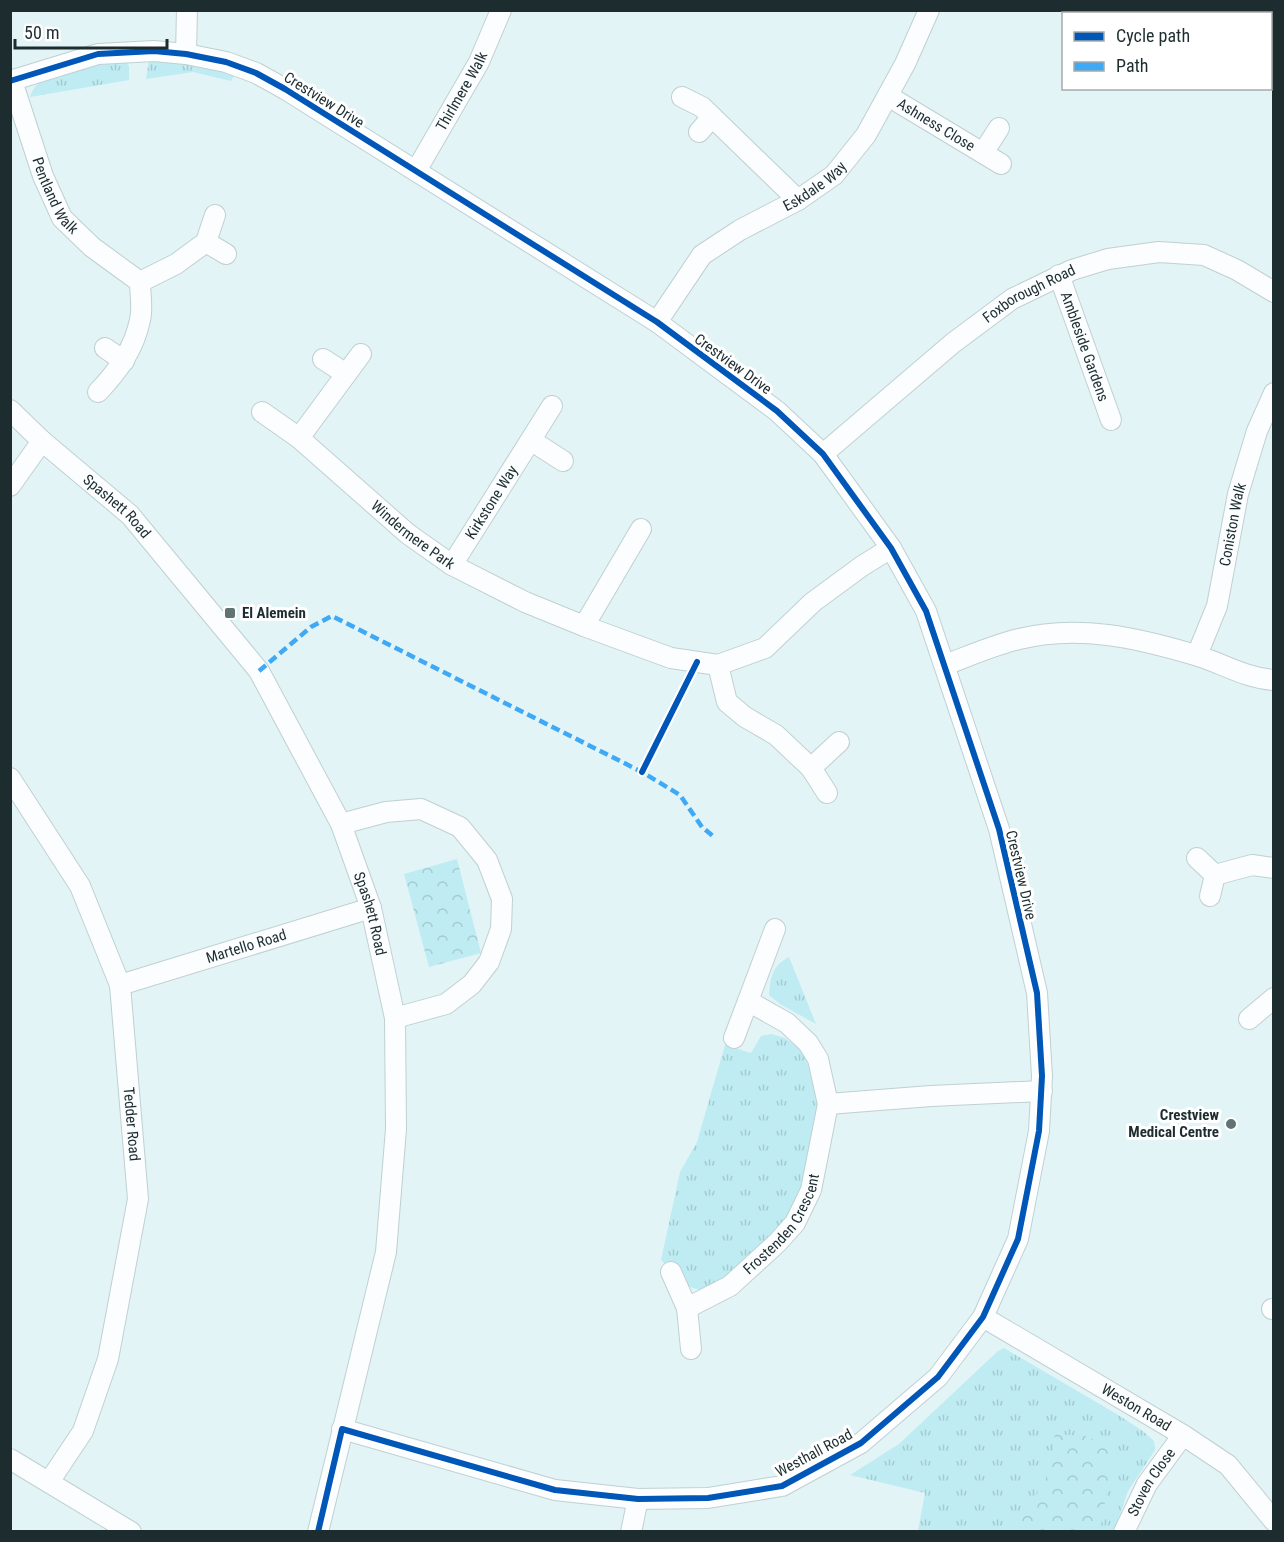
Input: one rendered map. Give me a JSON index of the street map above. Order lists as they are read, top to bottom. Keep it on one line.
{"streets":{"street":["Thirlmere Walk","Crestview Drive","Ashness Close","Eskdale Way","Pentland Walk","Foxborough Road","Ambleside Gardens","Kirkstone Way","Spashett Road","Coniston Walk","Windermere Park","Martello Road","Tedder Road","Frostenden Crescent","Weston Road","Westhall Road","Stoven Close"]},"crossings":[["Thirlmere Walk","Crestview Drive"],["Crestview Drive","Eskdale Way"],["Crestview Drive","Pentland Walk"],["Crestview Drive","Foxborough Road"],["Crestview Drive","Windermere Park"],["Crestview Drive","Westhall Road"],["Ashness Close","Eskdale Way"],["Foxborough Road","Ambleside Gardens"],["Kirkstone Way","Windermere Park"],["Spashett Road","Martello Road"],["Spashett Road","Westhall Road"],["Martello Road","Tedder Road"],["Weston Road","Westhall Road"],["Weston Road","Stoven Close"]],"places":{"transit":["El Alemein"],"other":["Crestview Medical Centre"]},"legend":["Cycle path","Path"],"scale_bar":"50 m"}
